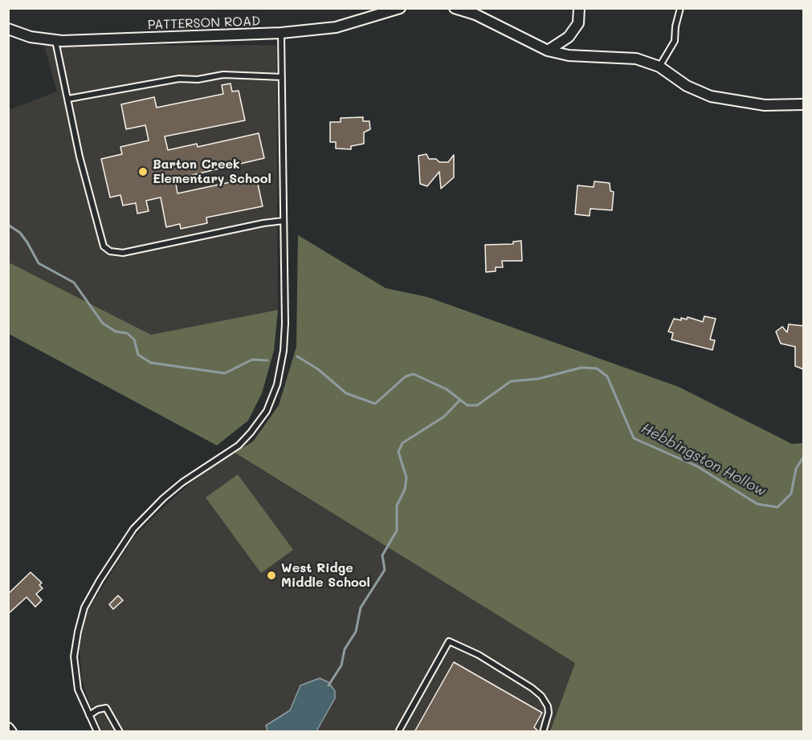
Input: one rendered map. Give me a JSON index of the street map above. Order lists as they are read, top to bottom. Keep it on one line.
{"streets":{"street":["PATTERSON ROAD"]},"water":["Hebbingston Hollow"],"places":["Barton Creek Elementary School","West Ridge Middle School"]}
